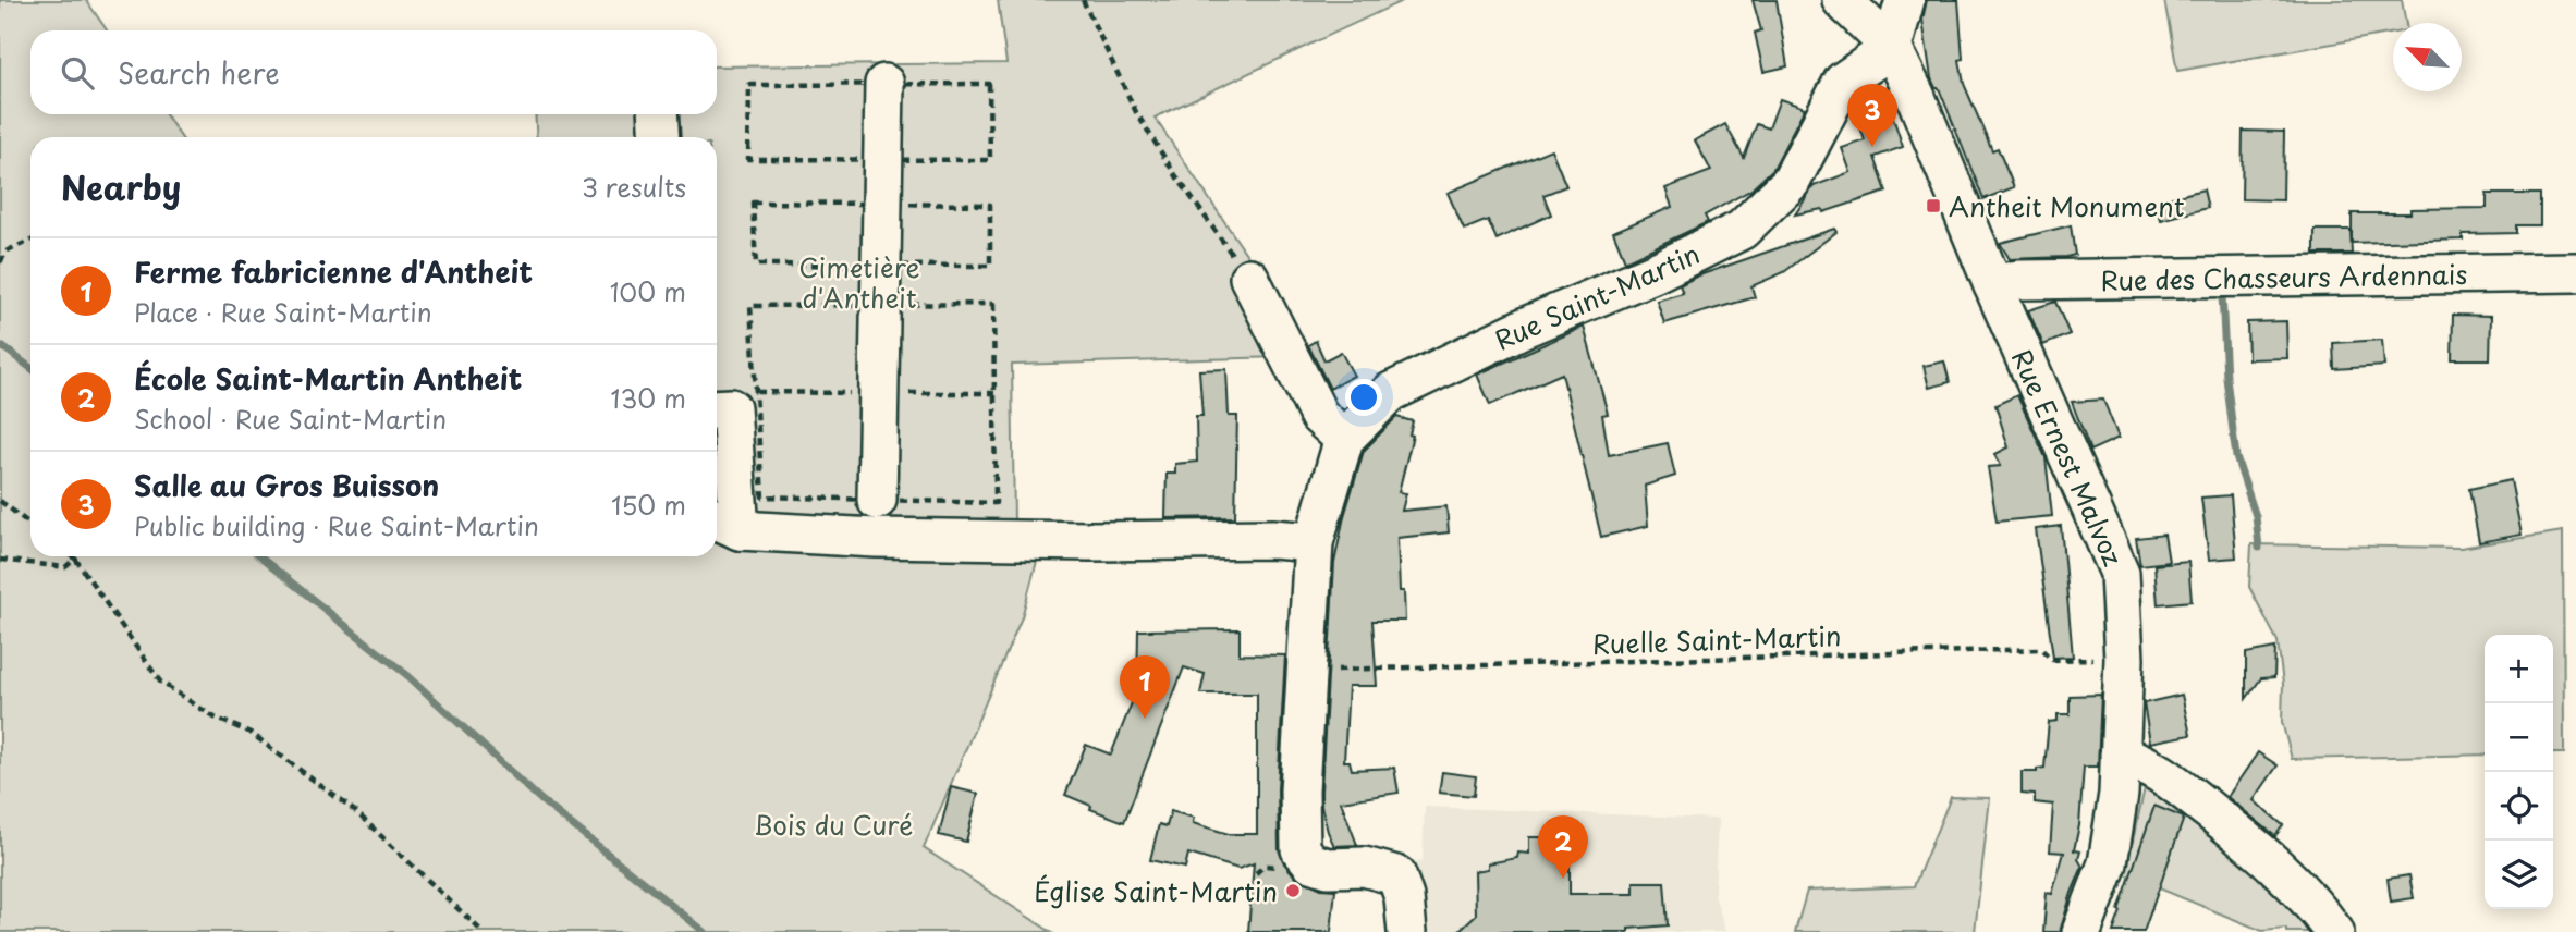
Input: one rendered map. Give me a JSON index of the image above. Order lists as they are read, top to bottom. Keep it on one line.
{"streets":{"street":["Rue des Chasseurs Ardennais","Rue Saint-Martin","Rue Ernest Malvoz"],"path":["Ruelle Saint-Martin"]},"crossings":[["Rue des Chasseurs Ardennais","Rue Ernest Malvoz"],["Rue Saint-Martin","Rue Ernest Malvoz"],["Rue Saint-Martin","Ruelle Saint-Martin"],["Rue Ernest Malvoz","Ruelle Saint-Martin"]],"parks":["Cimetière d'Antheit","Bois du Curé"],"places":{"transit":["Antheit Monument"],"other":["Église Saint-Martin"]},"north":"top left","page":{"search":"Search here","pins":["3","1","2"],"heading":["Nearby","3 results"],"list":[{"mark":"1","name":"Ferme fabricienne d'Antheit","note":"Place · Rue Saint-Martin","value":"100 m"},{"mark":"2","name":"École Saint-Martin Antheit","note":"School · Rue Saint-Martin","value":"130 m"},{"mark":"3","name":"Salle au Gros Buisson","note":"Public building · Rue Saint-Martin","value":"150 m"}],"map_buttons":["+","−"]}}
